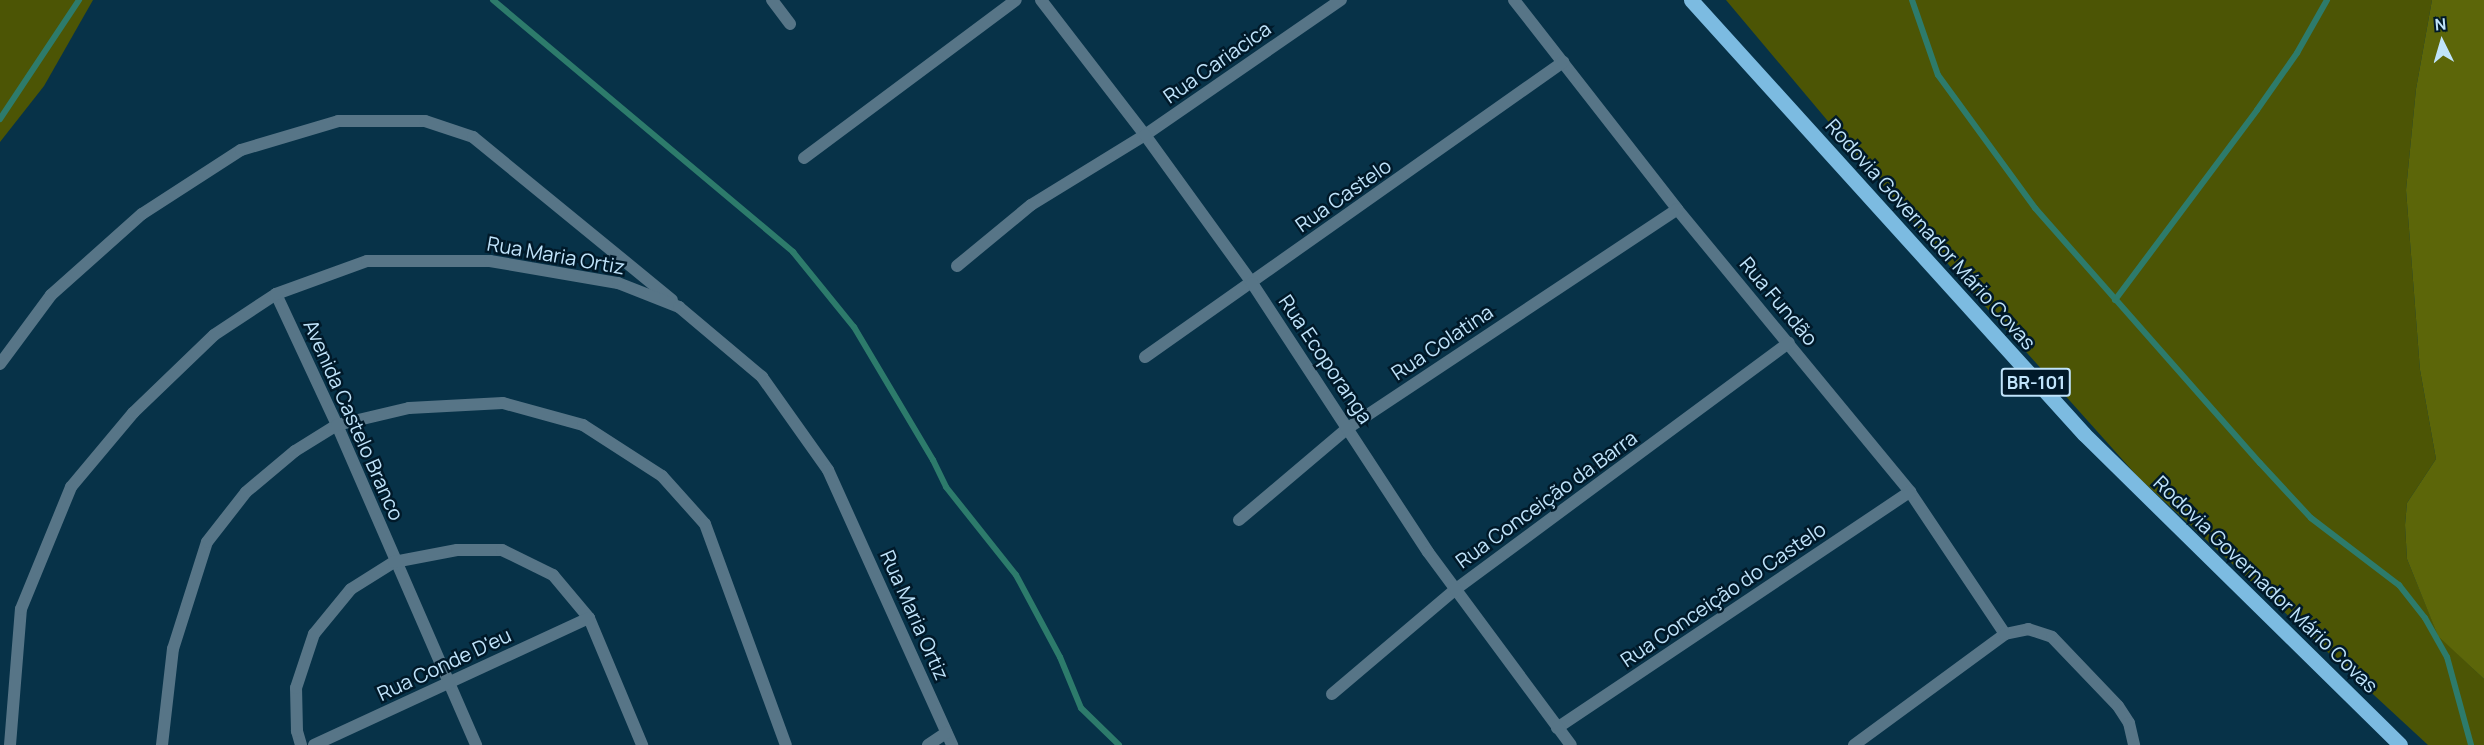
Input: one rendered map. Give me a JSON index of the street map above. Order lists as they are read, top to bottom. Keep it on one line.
{"streets":{"main road":["Rodovia Governador Mário Covas","BR-101"],"street":["Rua Cariacica","Rua Castelo","Rua Maria Ortiz","Rua Fundão","Rua Colatina","Rua Ecoporanga","Avenida Castelo Branco","Rua Conceição da Barra","Rua Conceição do Castelo","Rua Conde D'eu"]},"crossings":[["Rua Cariacica","Rua Ecoporanga"],["Rua Castelo","Rua Fundão"],["Rua Castelo","Rua Ecoporanga"],["Rua Maria Ortiz","Avenida Castelo Branco"],["Rua Fundão","Rua Colatina"],["Rua Fundão","Rua Conceição da Barra"],["Rua Fundão","Rua Conceição do Castelo"],["Rua Colatina","Rua Ecoporanga"],["Rua Ecoporanga","Rua Conceição da Barra"],["Rua Ecoporanga","Rua Conceição do Castelo"],["Avenida Castelo Branco","Rua Conde D'eu"]],"north":"top"}
